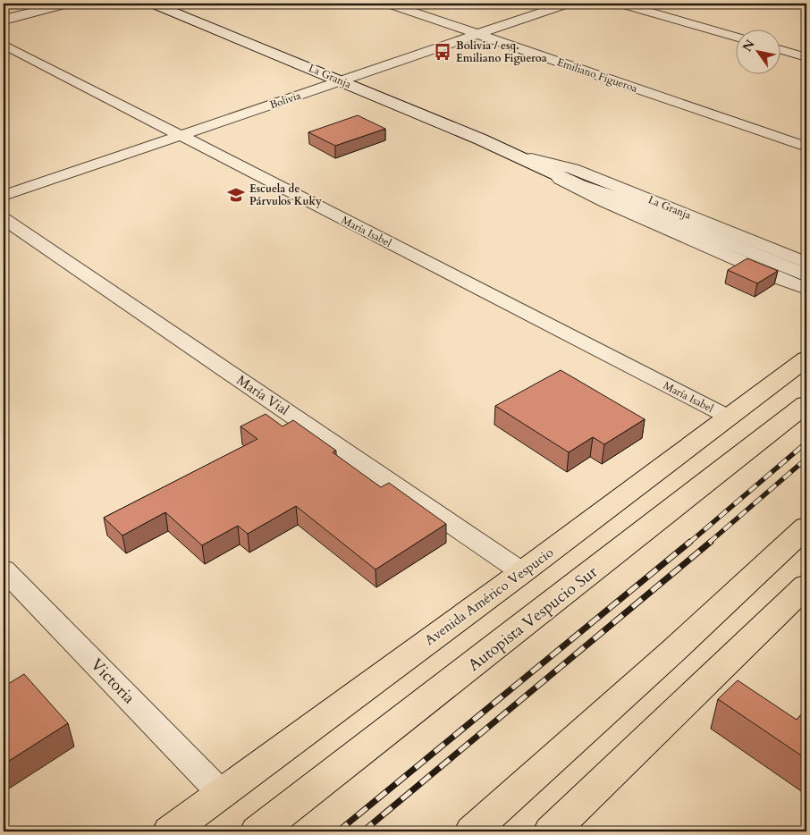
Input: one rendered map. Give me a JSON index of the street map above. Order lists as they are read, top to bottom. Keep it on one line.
{"streets":{"main road":["La Granja","Avenida Américo Vespucio","Autopista Vespucio Sur"],"street":["Emiliano Figueroa","Bolivia","María Isabel","María Vial","Victoria"]},"crossings":[["Emiliano Figueroa","Bolivia"],["La Granja","Bolivia"],["Bolivia","María Isabel"],["María Isabel","Avenida Américo Vespucio"],["María Vial","Avenida Américo Vespucio"],["Avenida Américo Vespucio","Victoria"]],"places":{"bus stop":["Bolivia / esq. Emiliano Figueroa"],"school or university":["Escuela de Párvulos Kuky"]},"north":"top left"}
